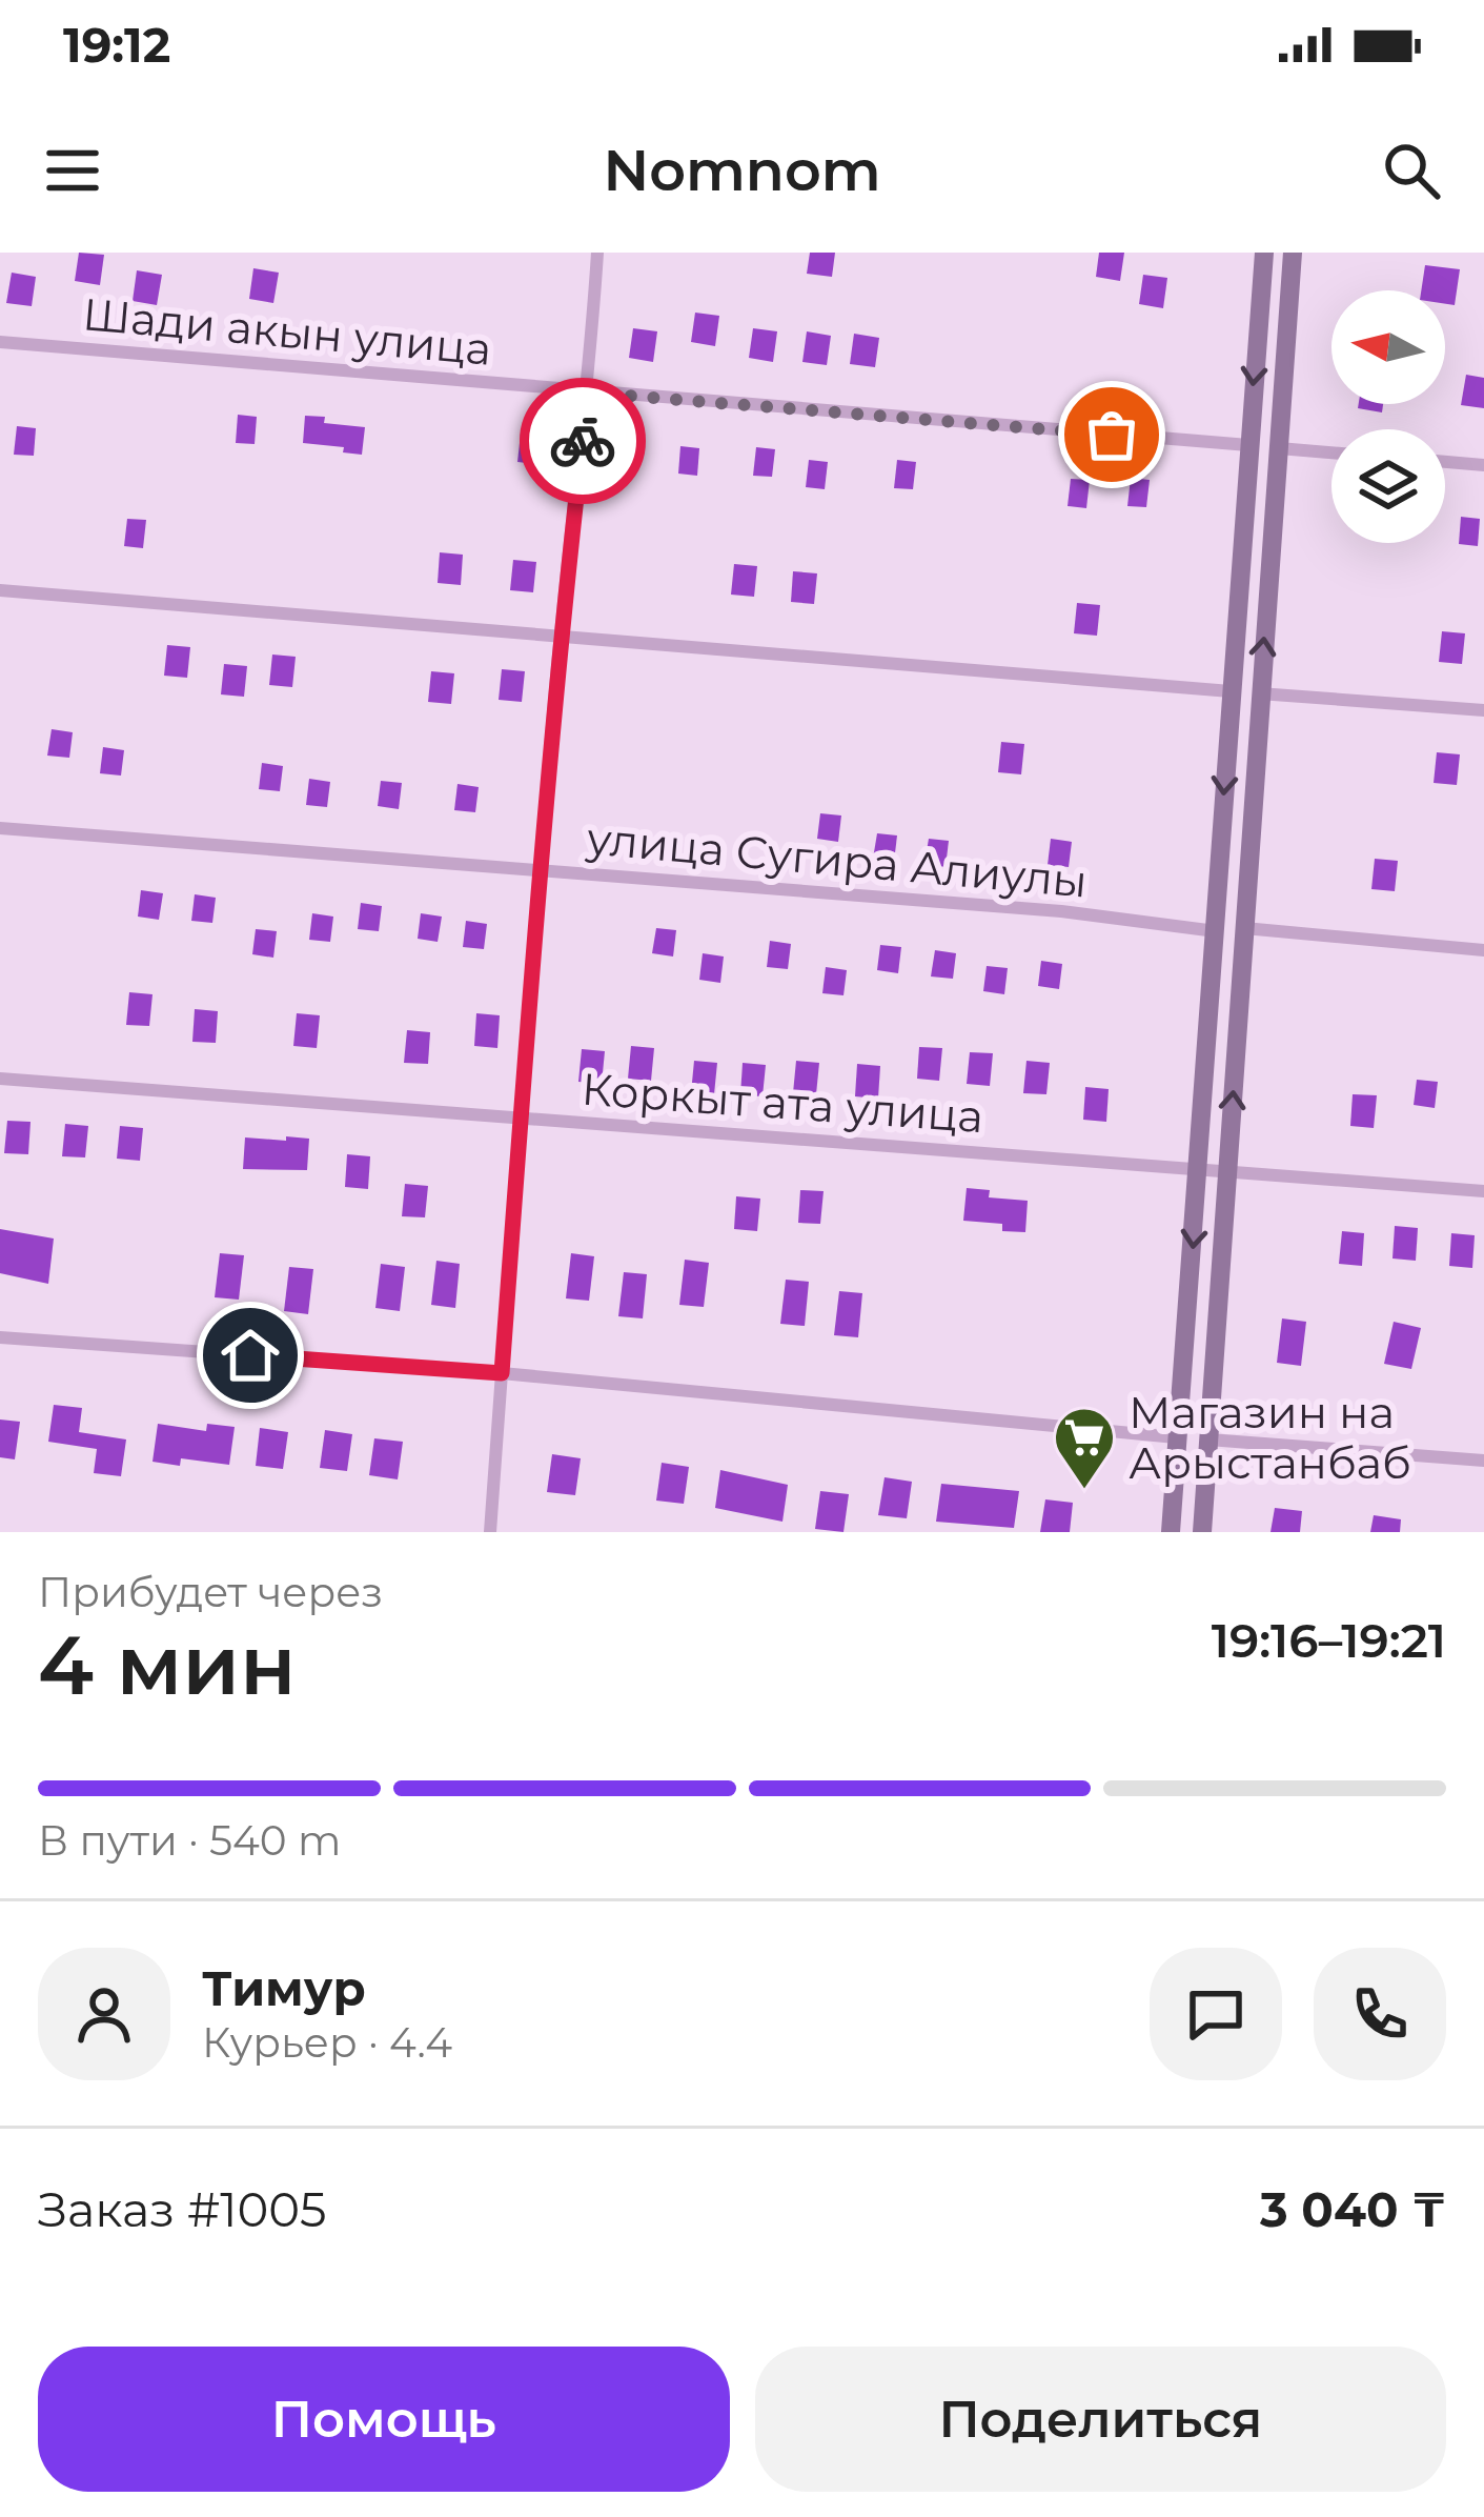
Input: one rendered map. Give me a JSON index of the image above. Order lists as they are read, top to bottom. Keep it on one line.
{"streets":{"street":["Шади акын улица","улица Сугира Алиулы","Коркыт ата улица"]},"places":{"supermarket":["Магазин на Арыстанбаб"]},"north":"left","page":{"status":"19:12","header":"Nomnom","heading":["4 мин","Прибудет через","19:16–19:21"],"panel":["Тимур","Курьер · 4.4","Заказ #1005","3 040 ₸"],"bar":"В пути · 540 m","buttons":["Помощь","Поделиться"]}}
